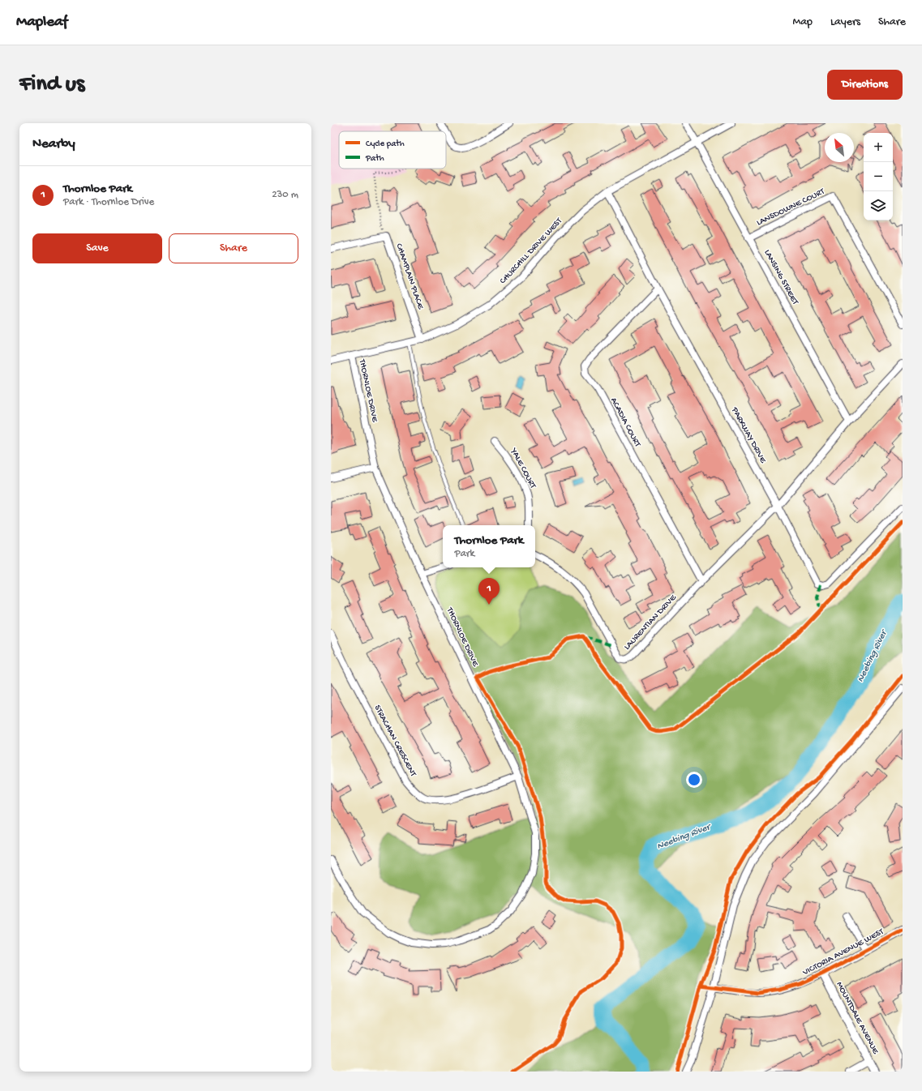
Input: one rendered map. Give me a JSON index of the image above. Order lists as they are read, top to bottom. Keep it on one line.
{"streets":{"street":["LANSDOWNE COURT","CHURCHILL DRIVE WEST","CHAMPLAIN PLACE","LANSING STREET","THORNLOE DRIVE","ACADIA COURT","PARKWAY DRIVE","YALE COURT","LAURENTIAN DRIVE","STRACHAN CRESCENT","VICTORIA AVENUE WEST","MOUNTDALE AVENUE"]},"crossings":[["LANSDOWNE COURT","LANSING STREET"],["CHURCHILL DRIVE WEST","CHAMPLAIN PLACE"],["CHURCHILL DRIVE WEST","LANSING STREET"],["CHURCHILL DRIVE WEST","THORNLOE DRIVE"],["CHURCHILL DRIVE WEST","PARKWAY DRIVE"],["THORNLOE DRIVE","STRACHAN CRESCENT"],["ACADIA COURT","PARKWAY DRIVE"],["ACADIA COURT","LAURENTIAN DRIVE"],["PARKWAY DRIVE","LAURENTIAN DRIVE"],["VICTORIA AVENUE WEST","MOUNTDALE AVENUE"]],"water":["Neebing River"],"legend":["Cycle path","Path"],"north":"top left","page":{"header":"Mapleaf","nav":["Map","Layers","Share"],"buttons":["Directions",["Save","Share"]],"title":"Find us","heading":"Nearby","map_buttons":["+","−"],"list":[{"mark":"1","name":"Thornloe Park","note":"Park · Thornloe Drive","value":"230 m"}],"popup":["Thornloe Park","Park"],"pins":"1"}}
